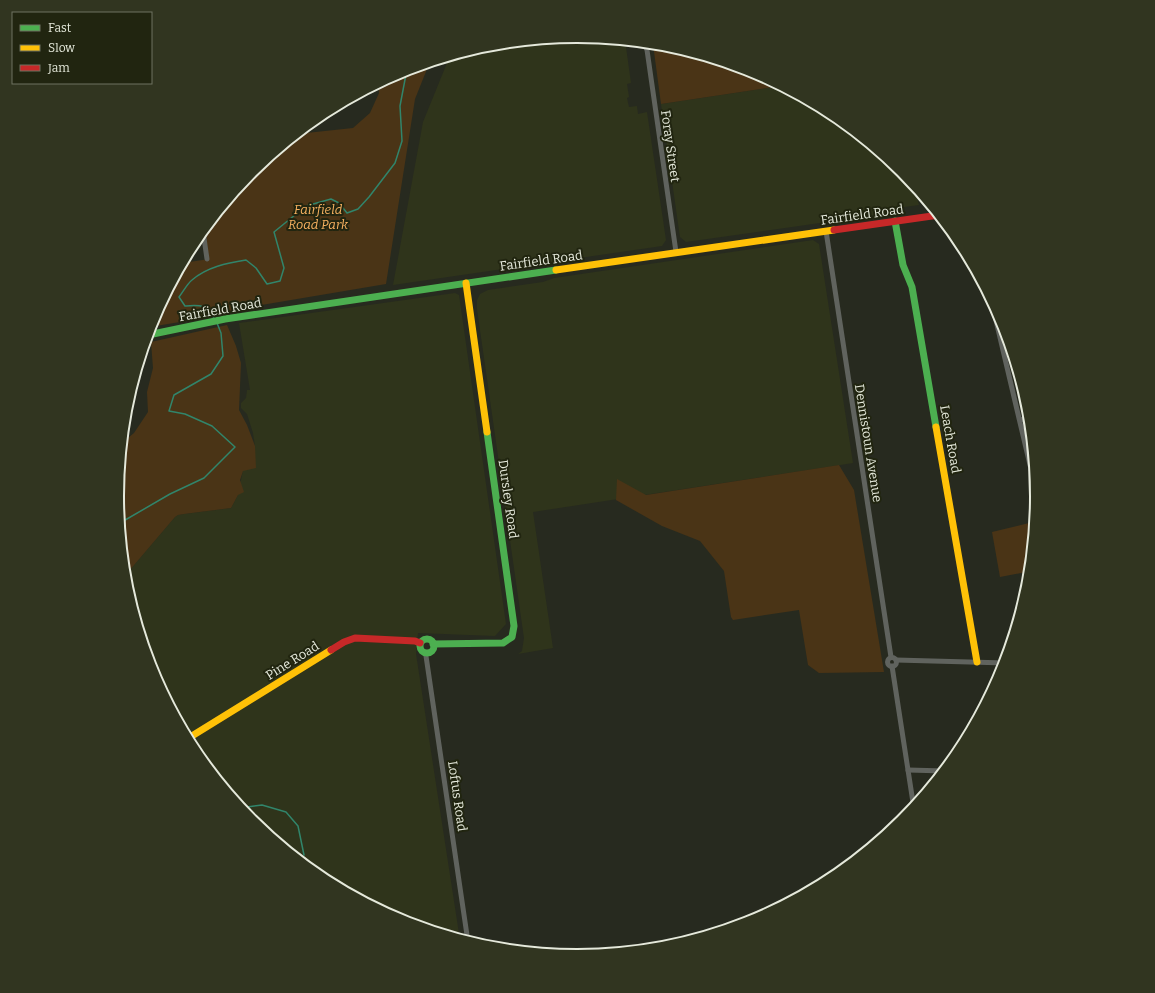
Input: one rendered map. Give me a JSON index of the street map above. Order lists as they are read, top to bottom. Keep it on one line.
{"streets":{"street":["Foray Street","Fairfield Road","Leach Road","Dennistoun Avenue","Dursley Road","Pine Road","Loftus Road"]},"crossings":[["Foray Street","Fairfield Road"],["Fairfield Road","Leach Road"],["Fairfield Road","Dennistoun Avenue"],["Fairfield Road","Dursley Road"],["Dursley Road","Pine Road"],["Dursley Road","Loftus Road"],["Pine Road","Loftus Road"]],"parks":["Fairfield Road Park"],"legend":["Fast","Slow","Jam"]}
